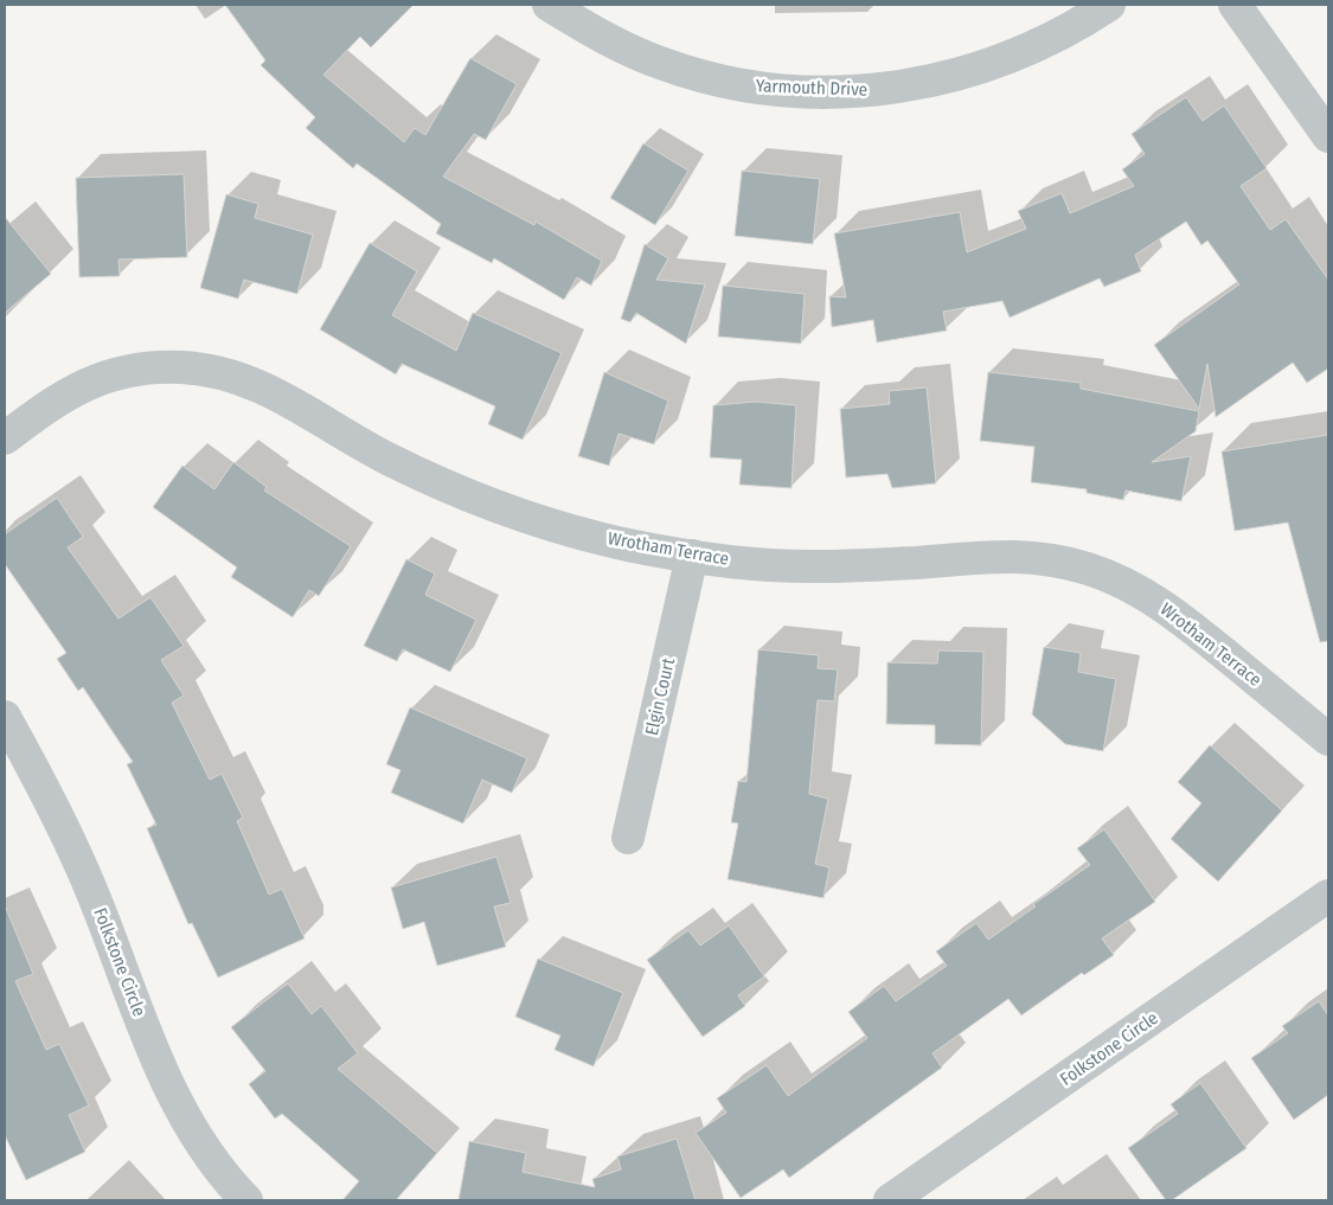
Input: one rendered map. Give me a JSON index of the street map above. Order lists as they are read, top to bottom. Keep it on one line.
{"streets":{"street":["Yarmouth Drive","Wrotham Terrace","Elgin Court","Folkstone Circle"]},"crossings":[["Wrotham Terrace","Elgin Court"]]}
